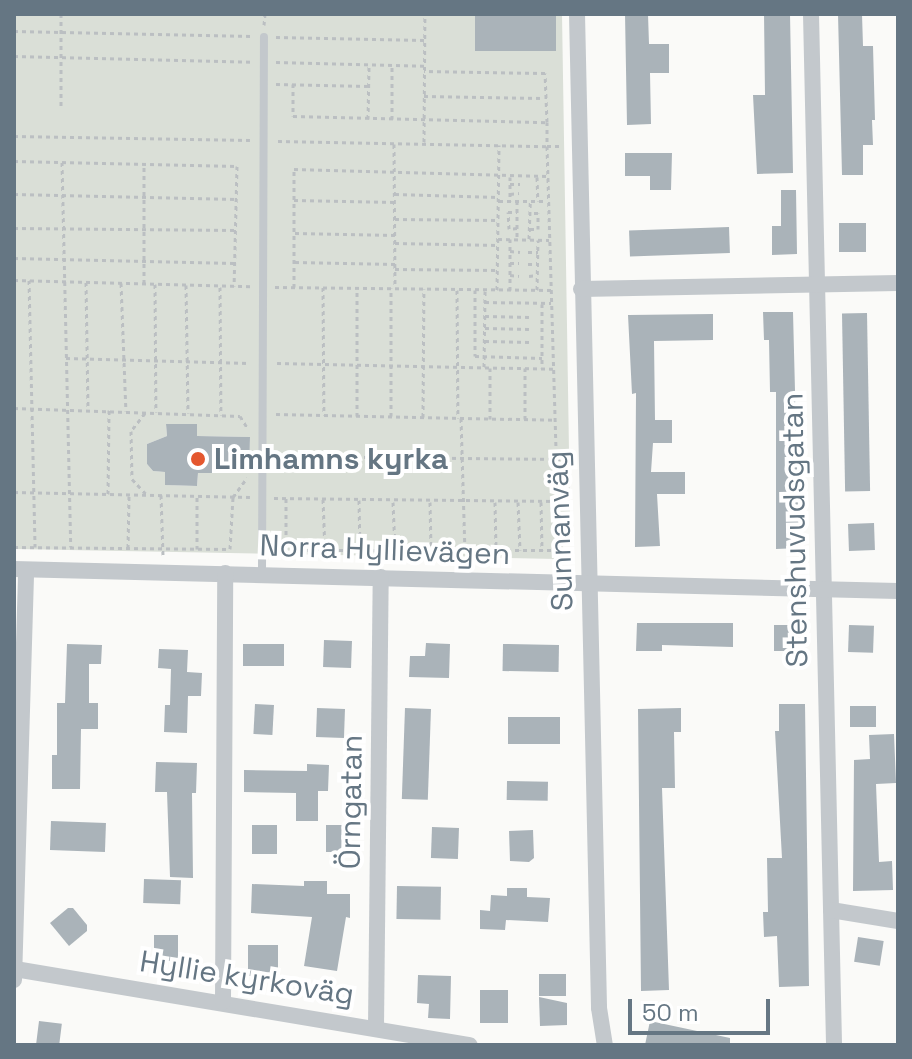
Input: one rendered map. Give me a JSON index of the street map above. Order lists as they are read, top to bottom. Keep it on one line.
{"streets":{"street":["Stenshuvudsgatan","Sunnanväg","Norra Hyllievägen","Örngatan","Hyllie kyrkoväg"]},"crossings":[["Stenshuvudsgatan","Norra Hyllievägen"],["Sunnanväg","Norra Hyllievägen"],["Norra Hyllievägen","Örngatan"],["Örngatan","Hyllie kyrkoväg"]],"places":["Limhamns kyrka"],"scale_bar":"50 m"}
